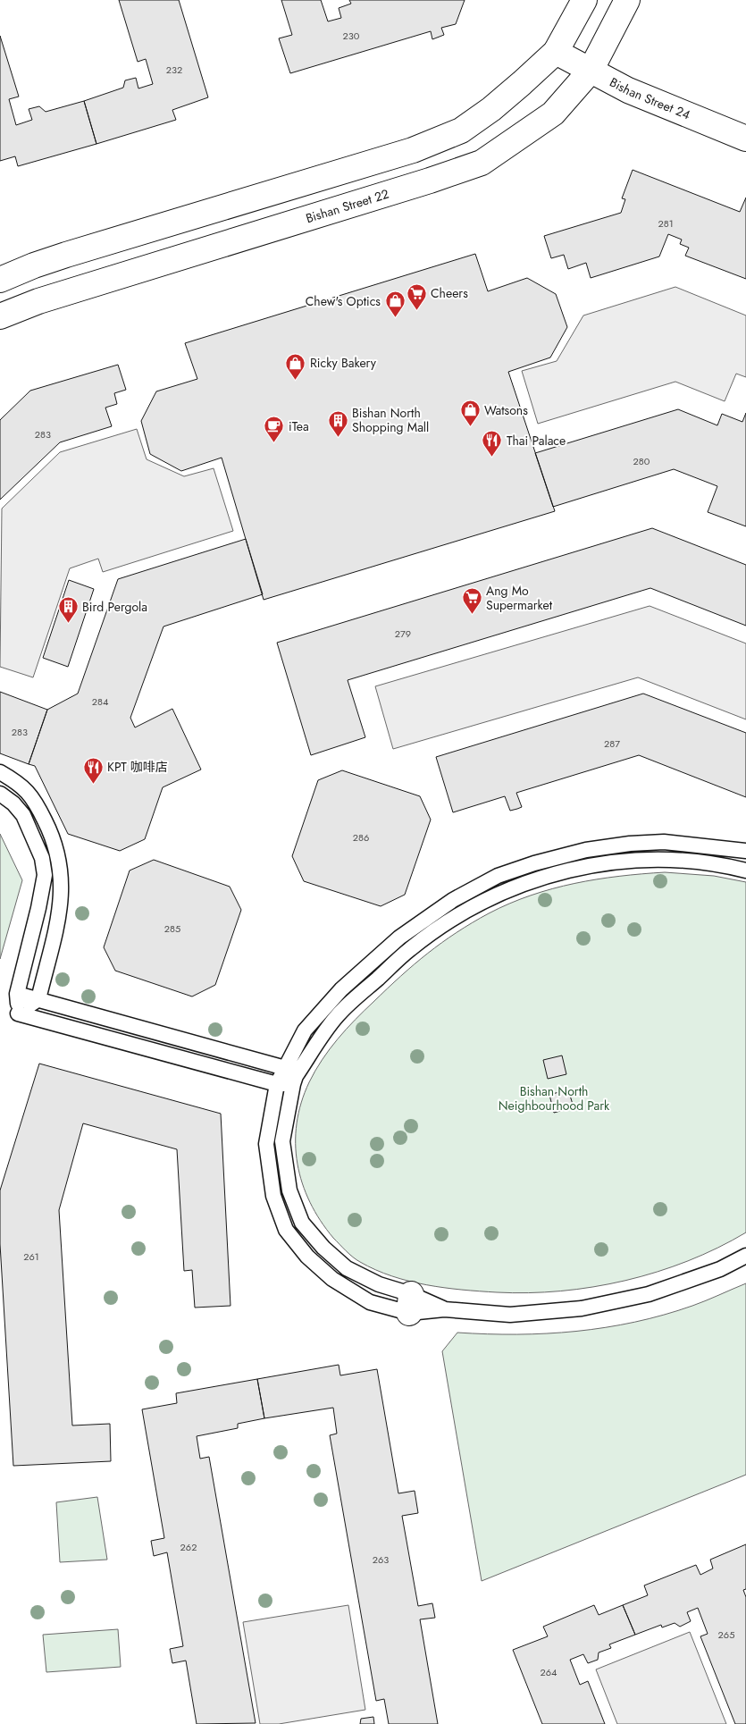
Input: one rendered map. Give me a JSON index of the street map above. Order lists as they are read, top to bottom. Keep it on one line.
{"streets":{"main road":["Bishan Street 24","Bishan Street 22"]},"crossings":[["Bishan Street 24","Bishan Street 22"]],"parks":["Bishan North Neighbourhood Park"],"places":{"supermarket":["Cheers","Ang Mo Supermarket"],"shop":["Chew's Optics","Ricky Bakery","Watsons"],"building":["Bishan North Shopping Mall","Bird Pergola"],"cafe":["iTea"],"restaurant":["Thai Palace","KPT 咖啡店"]},"house_numbers":["230","232","281","283","280","279","284","283","287","286","285","261","262","263","265","264"]}
